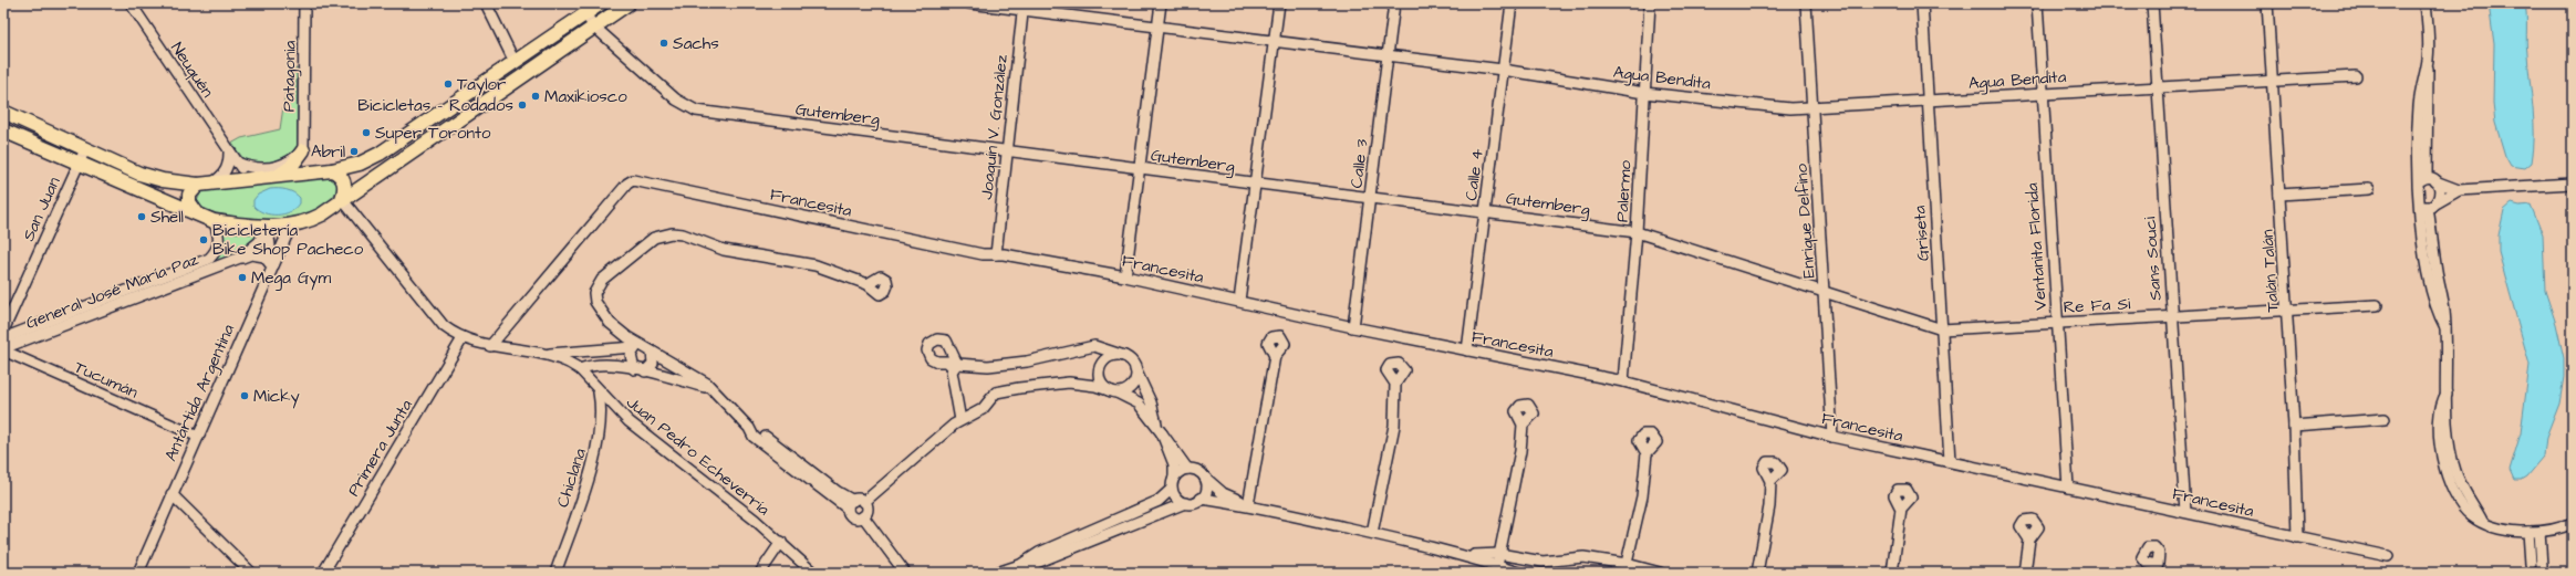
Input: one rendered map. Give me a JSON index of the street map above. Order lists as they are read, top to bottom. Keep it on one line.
{"streets":{"street":["Neuquén","Patagonia","Agua Bendita","Gutemberg","Joaquín V. González","Calle 3","Calle 4","Palermo","Francesita","San Juan","Enrique Delfino","Griseta","Ventanita Florida","Sans Souci","Talán Talán","General José María Paz","Re Fa Si","Tucumán","Antártida Argentina","Primera Junta","Juan Pedro Echeverría","Chiclana"]},"crossings":[["Agua Bendita","Joaquín V. González"],["Agua Bendita","Calle 3"],["Agua Bendita","Calle 4"],["Agua Bendita","Palermo"],["Agua Bendita","Enrique Delfino"],["Agua Bendita","Griseta"],["Agua Bendita","Ventanita Florida"],["Agua Bendita","Sans Souci"],["Agua Bendita","Talán Talán"],["Gutemberg","Joaquín V. González"],["Gutemberg","Calle 3"],["Gutemberg","Calle 4"],["Gutemberg","Palermo"],["Gutemberg","Enrique Delfino"],["Gutemberg","Re Fa Si"],["Joaquín V. González","Francesita"],["Calle 3","Francesita"],["Calle 4","Francesita"],["Palermo","Francesita"],["Francesita","Enrique Delfino"],["Francesita","Griseta"],["Francesita","Ventanita Florida"],["Francesita","Sans Souci"],["Francesita","Talán Talán"],["Francesita","Juan Pedro Echeverría"],["Enrique Delfino","Re Fa Si"],["Griseta","Re Fa Si"],["Ventanita Florida","Re Fa Si"],["Sans Souci","Re Fa Si"],["Talán Talán","Re Fa Si"],["General José María Paz","Tucumán"],["Tucumán","Antártida Argentina"],["Primera Junta","Juan Pedro Echeverría"],["Juan Pedro Echeverría","Chiclana"]],"places":["Sachs","Taylor","Maxikiosco","Bicicletas - Rodados","Super Toronto","Abril","Shell","Bicicletería Bike Shop Pacheco","Mega Gym","Micky"]}
